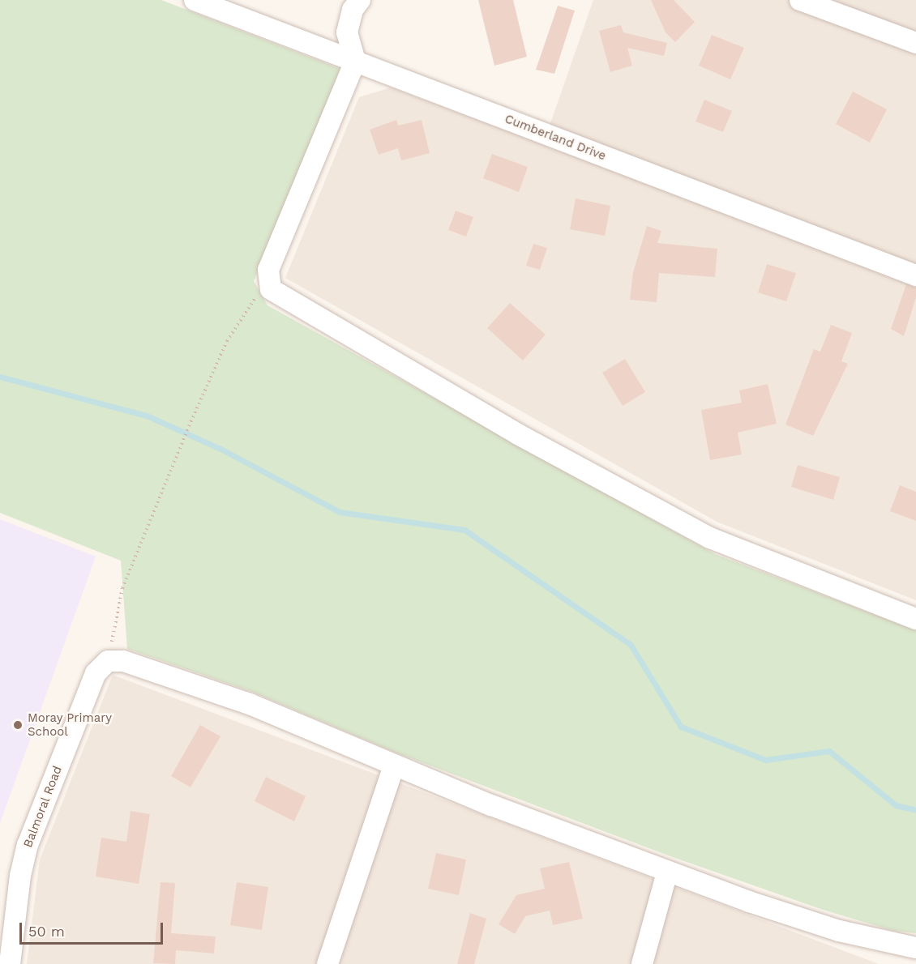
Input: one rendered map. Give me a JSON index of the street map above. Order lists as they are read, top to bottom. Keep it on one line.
{"streets":{"street":["Cumberland Drive","Balmoral Road"]},"places":["Moray Primary School"],"scale_bar":"50 m"}
